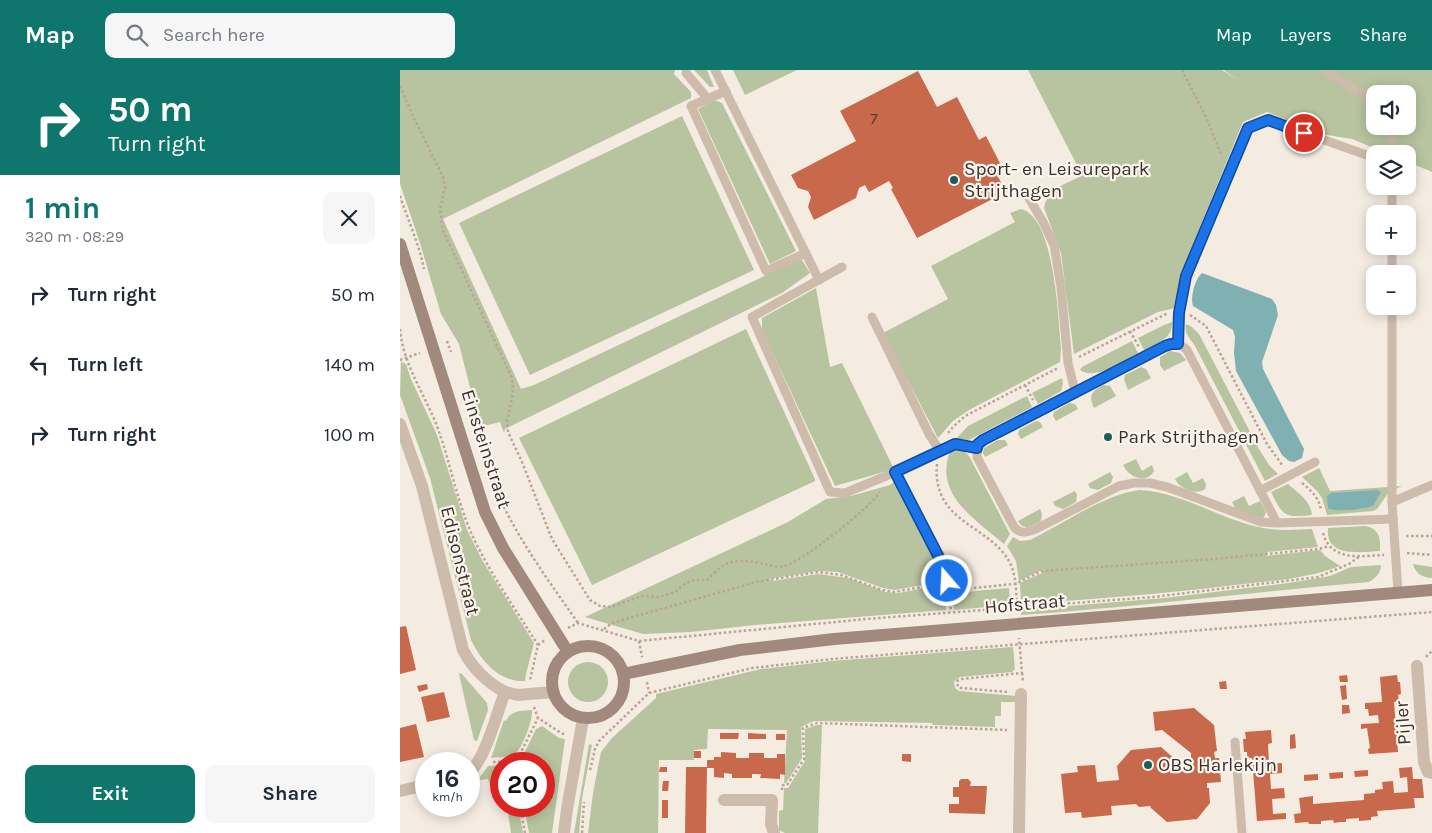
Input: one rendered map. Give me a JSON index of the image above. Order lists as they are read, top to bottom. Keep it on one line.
{"streets":{"main road":["Einsteinstraat","Hofstraat"],"street":["Edisonstraat","Pijler"]},"crossings":[["Einsteinstraat","Hofstraat"]],"places":["Sport- en Leisurepark Strijthagen","Park Strijthagen","OBS Harlekijn"],"house_numbers":["7"],"page":{"header":"Map","search":"Search here","nav":["Map","Layers","Share"],"turn":["50 m","Turn right"],"map_buttons":["+","−"],"heading":["1 min","320 m · 08:29"],"list":[{"name":"Turn right","value":"50 m"},{"name":"Turn left","value":"140 m"},{"name":"Turn right","value":"100 m"}],"speed":"16 km/h","limit":"20","buttons":["Exit","Share"]}}
